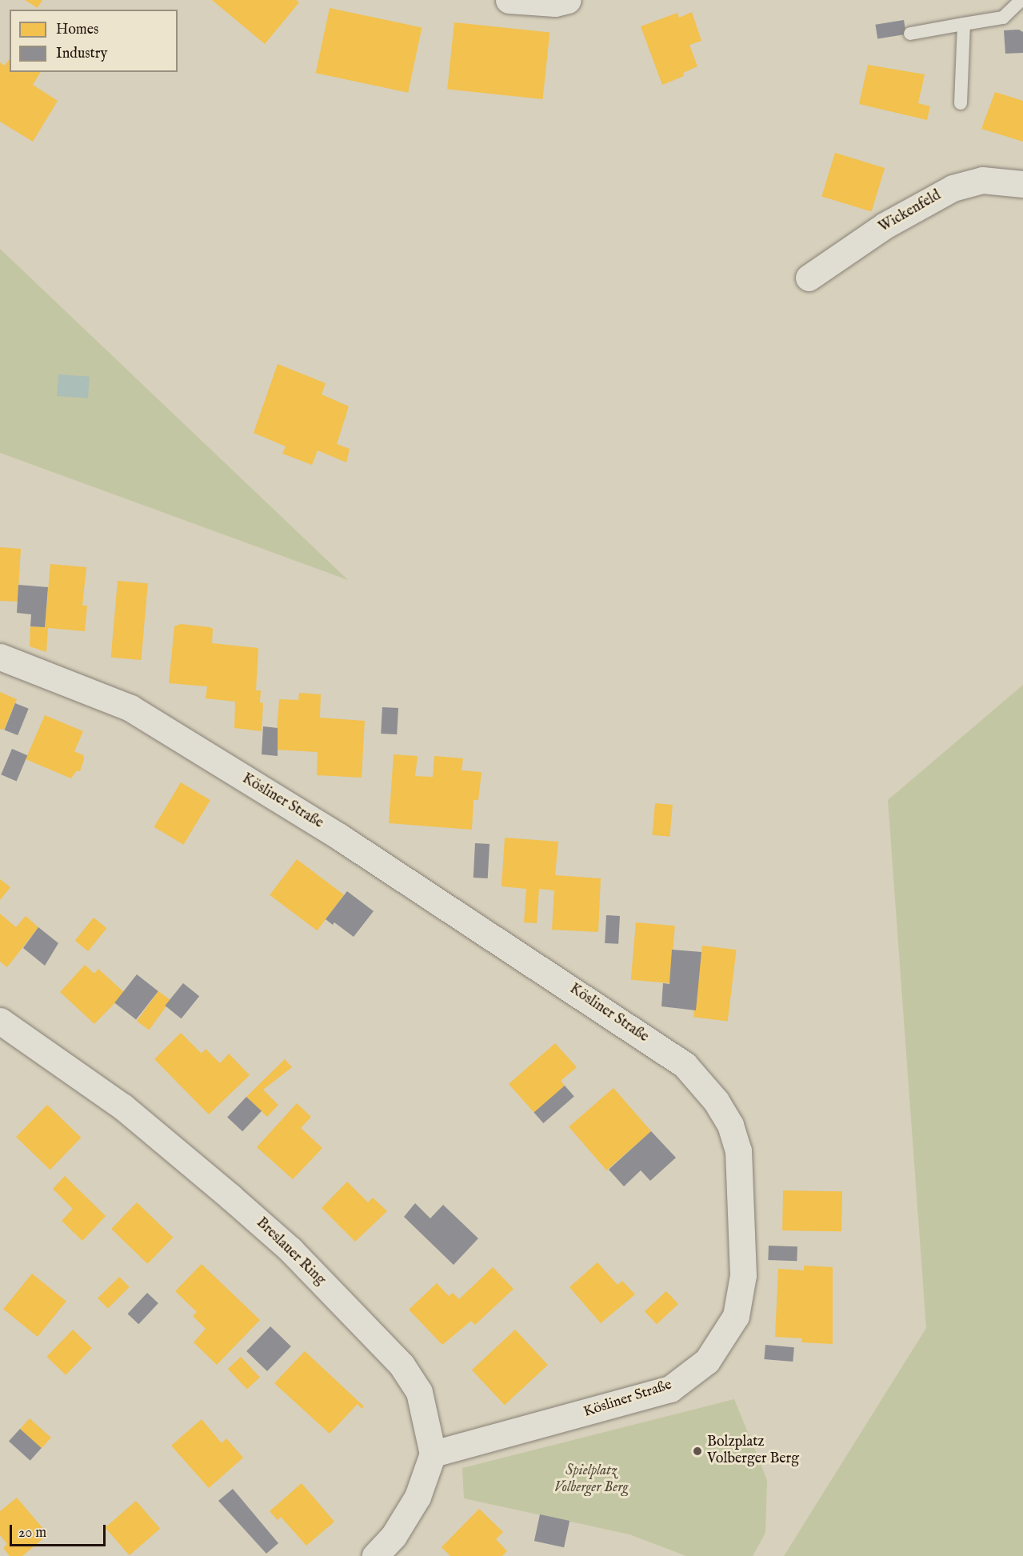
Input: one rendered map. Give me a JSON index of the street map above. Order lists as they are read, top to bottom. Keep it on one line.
{"streets":{"street":["Wickenfeld","Kösliner Straße","Breslauer Ring"]},"crossings":[["Kösliner Straße","Breslauer Ring"]],"parks":["Spielplatz Volberger Berg"],"places":["Bolzplatz Volberger Berg"],"legend":["Homes","Industry"],"scale_bar":"20 m"}
